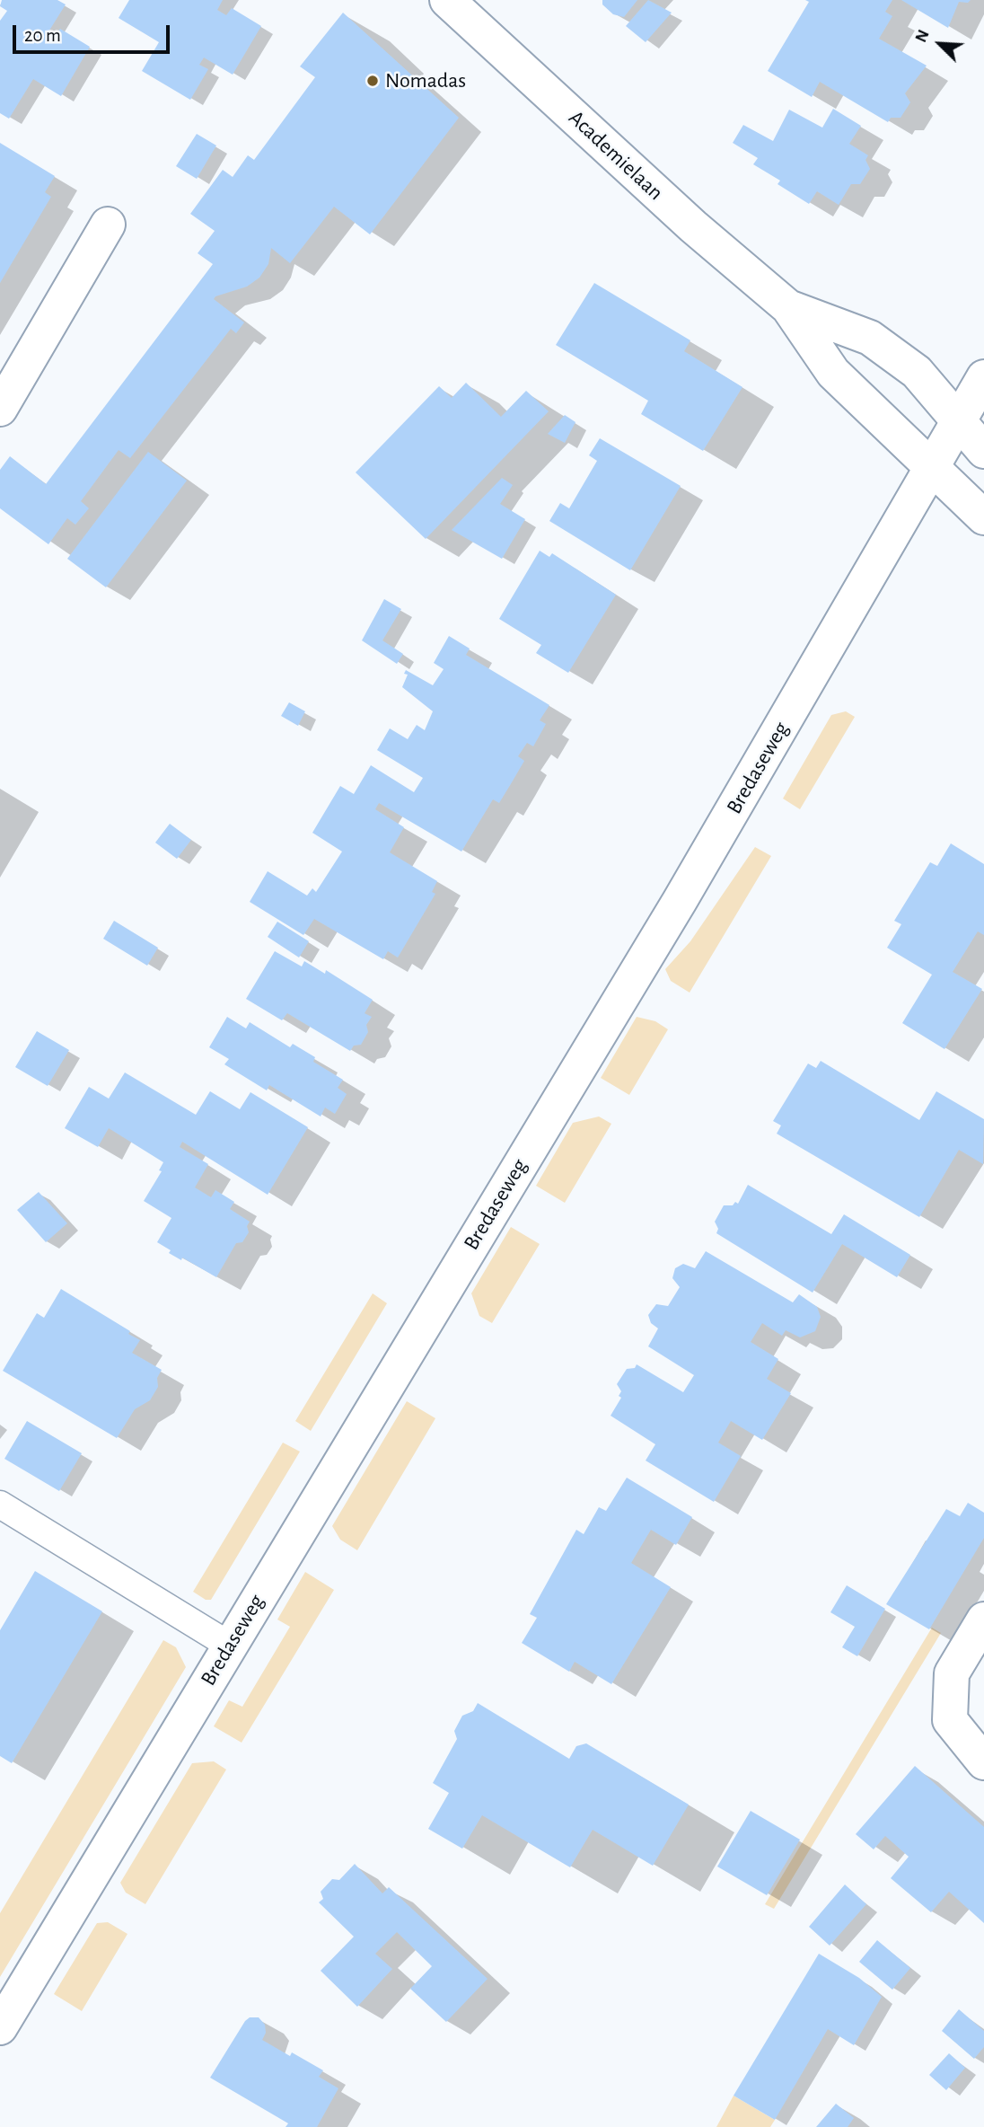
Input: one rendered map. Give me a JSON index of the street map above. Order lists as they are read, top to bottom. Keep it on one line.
{"streets":{"street":["Academielaan","Bredaseweg"]},"crossings":[["Academielaan","Bredaseweg"]],"places":["Nomadas"],"scale_bar":"20 m","north":"top left"}
